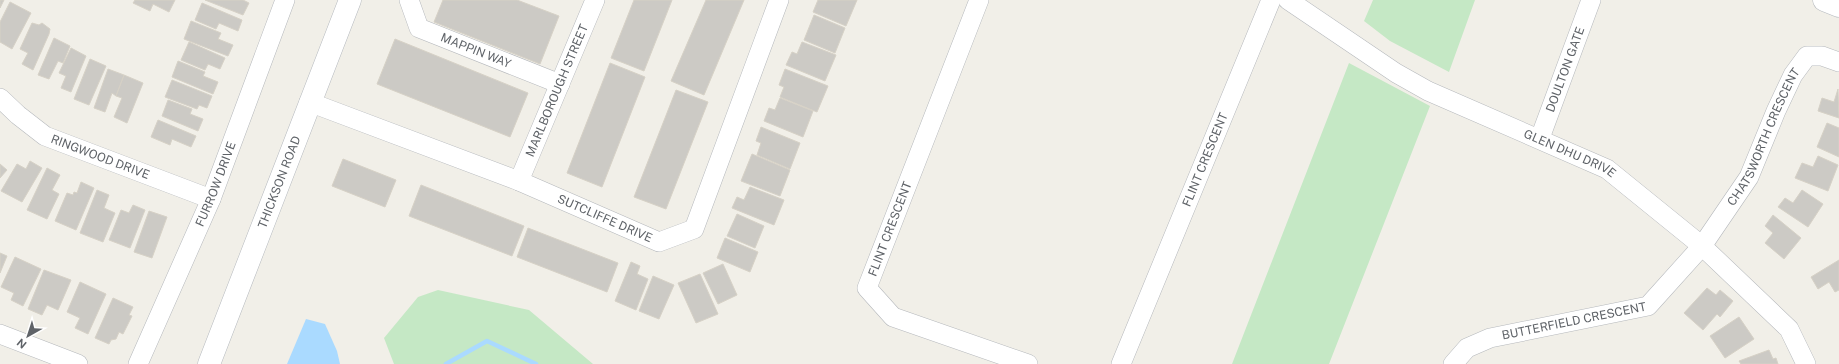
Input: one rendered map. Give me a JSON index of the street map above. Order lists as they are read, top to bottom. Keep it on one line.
{"streets":{"main road":["THICKSON ROAD"],"street":["MAPPIN WAY","DOULTON GATE","MARLBOROUGH STREET","CHATSWORTH CRESCENT","GLEN DHU DRIVE","RINGWOOD DRIVE","FLINT CRESCENT","FURROW DRIVE","SUTCLIFFE DRIVE","BUTTERFIELD CRESCENT"]},"crossings":[["MAPPIN WAY","MARLBOROUGH STREET"],["DOULTON GATE","GLEN DHU DRIVE"],["MARLBOROUGH STREET","SUTCLIFFE DRIVE"],["CHATSWORTH CRESCENT","GLEN DHU DRIVE"],["CHATSWORTH CRESCENT","BUTTERFIELD CRESCENT"],["GLEN DHU DRIVE","BUTTERFIELD CRESCENT"],["RINGWOOD DRIVE","FURROW DRIVE"],["THICKSON ROAD","SUTCLIFFE DRIVE"]],"north":"bottom left"}
